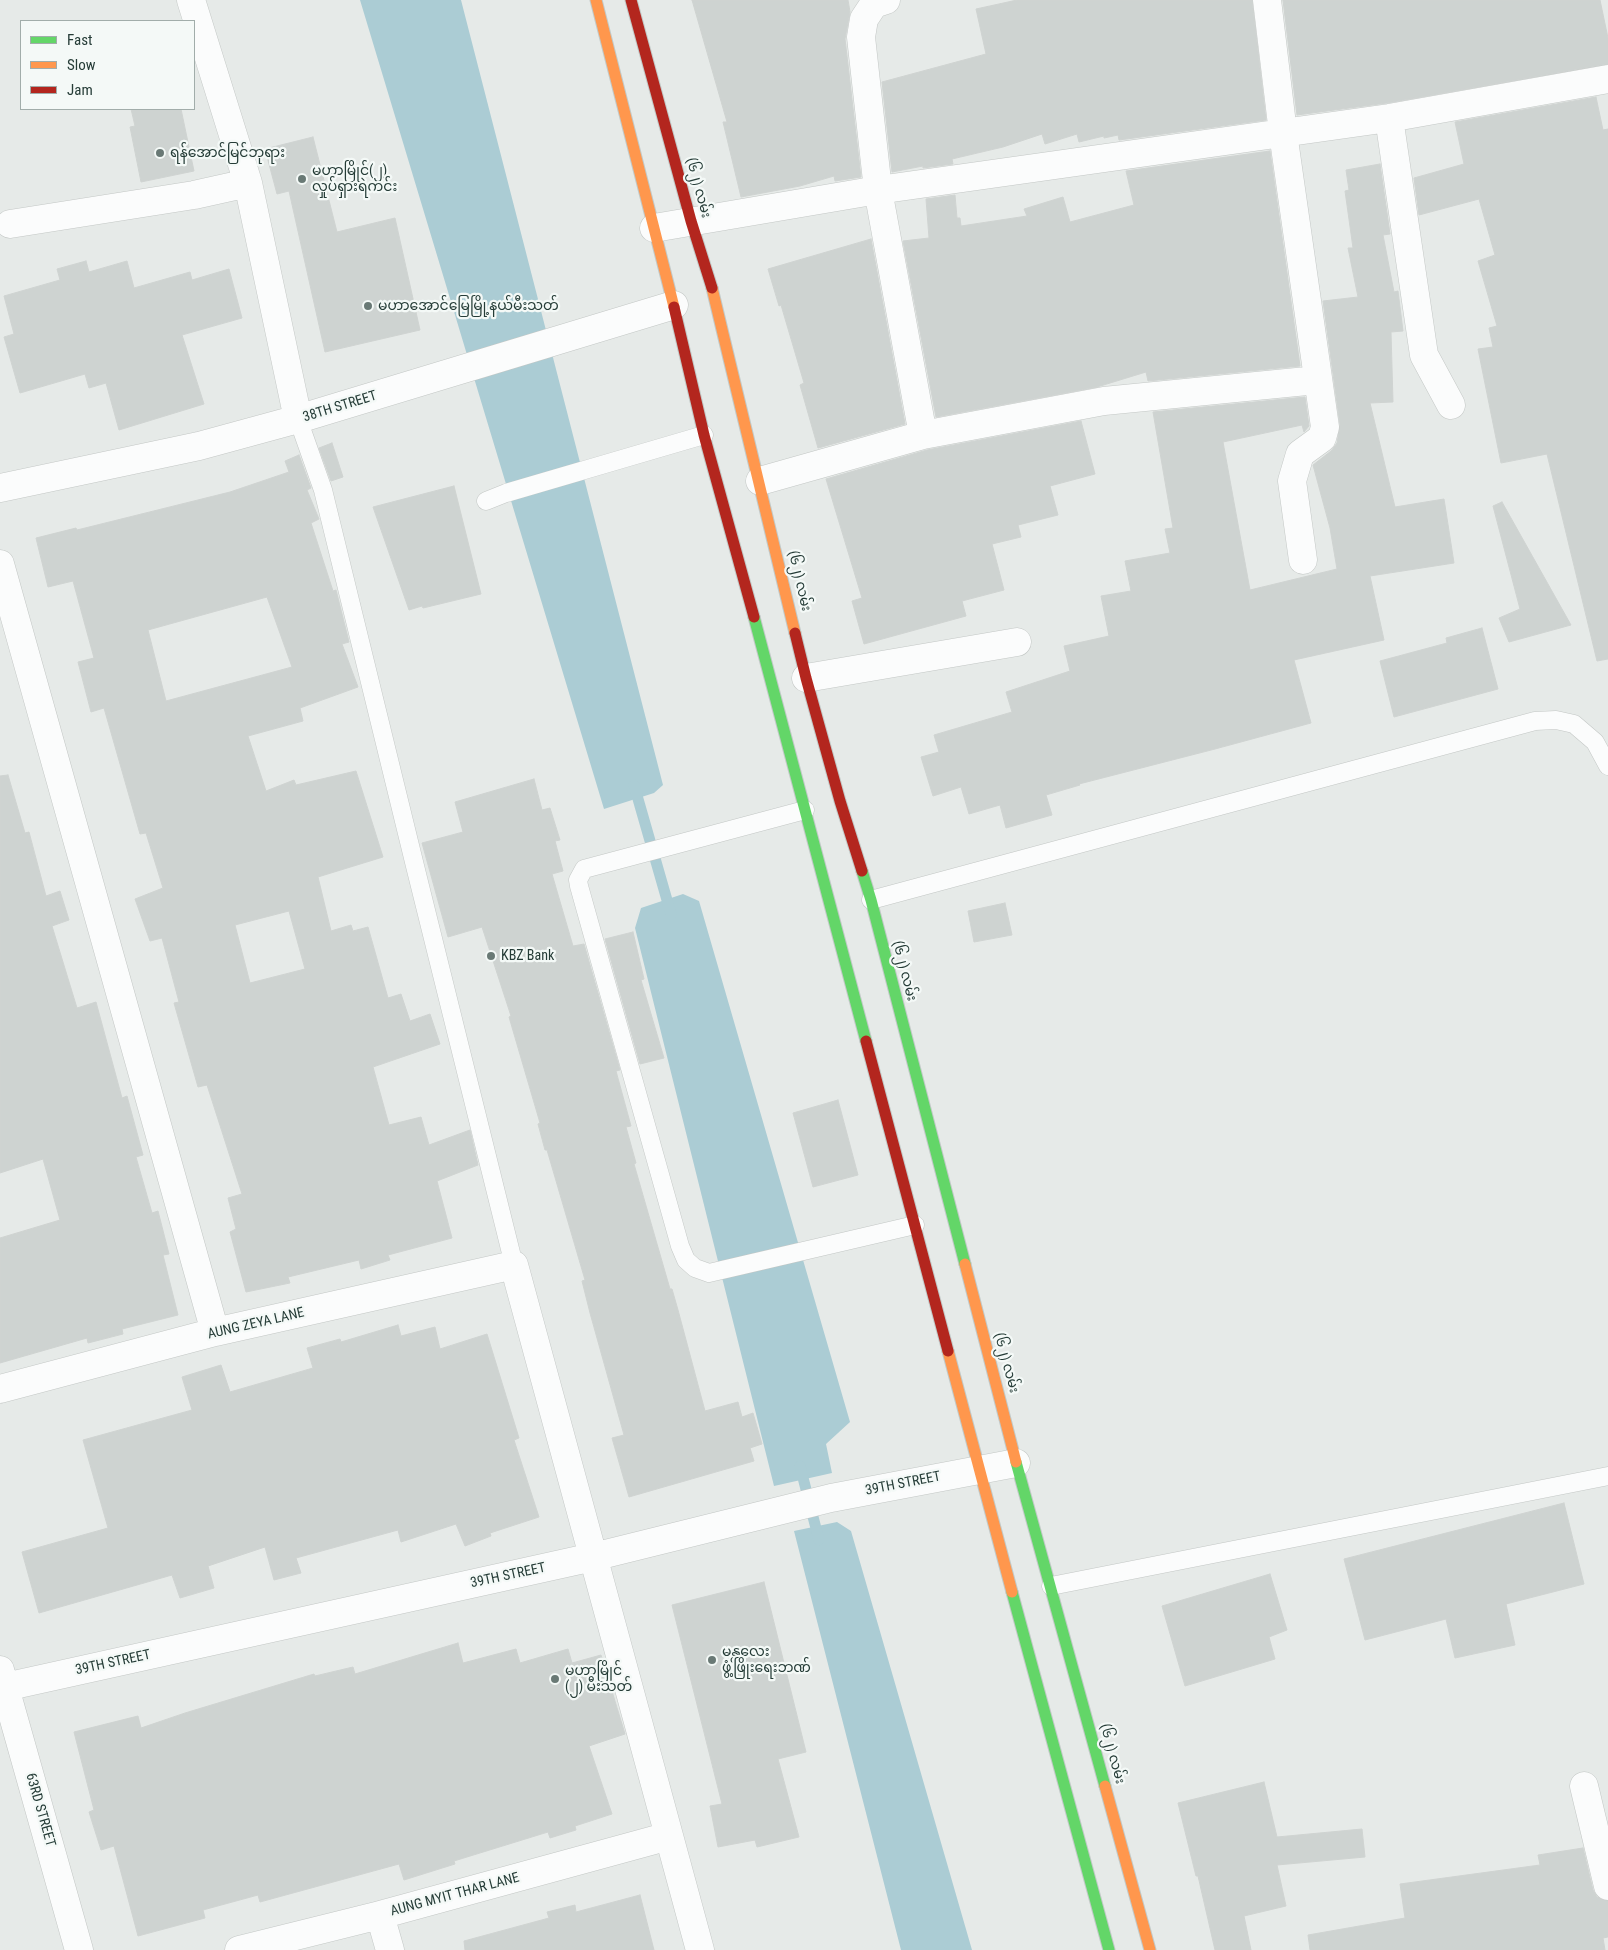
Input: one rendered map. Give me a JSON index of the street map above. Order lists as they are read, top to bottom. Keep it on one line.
{"streets":{"main road":["(၆၂) လမ်း"],"street":["38TH STREET","AUNG ZEYA LANE","39TH STREET","63RD STREET","AUNG MYIT THAR LANE"]},"crossings":[["(၆၂) လမ်း","39TH STREET"],["39TH STREET","63RD STREET"]],"places":["ရန်အောင်မြင်ဘုရား","မဟာမြိုင်(၂) လှုပ်ရှားရဲကင်း","မဟာအောင်မြေမြို့နယ်မီးသတ်","KBZ Bank","မန္တလေး ဖွံ့ဖြိုးရေးဘဏ်","မဟာမြိုင် (၂) မီးသတ်"],"legend":["Fast","Slow","Jam"]}
